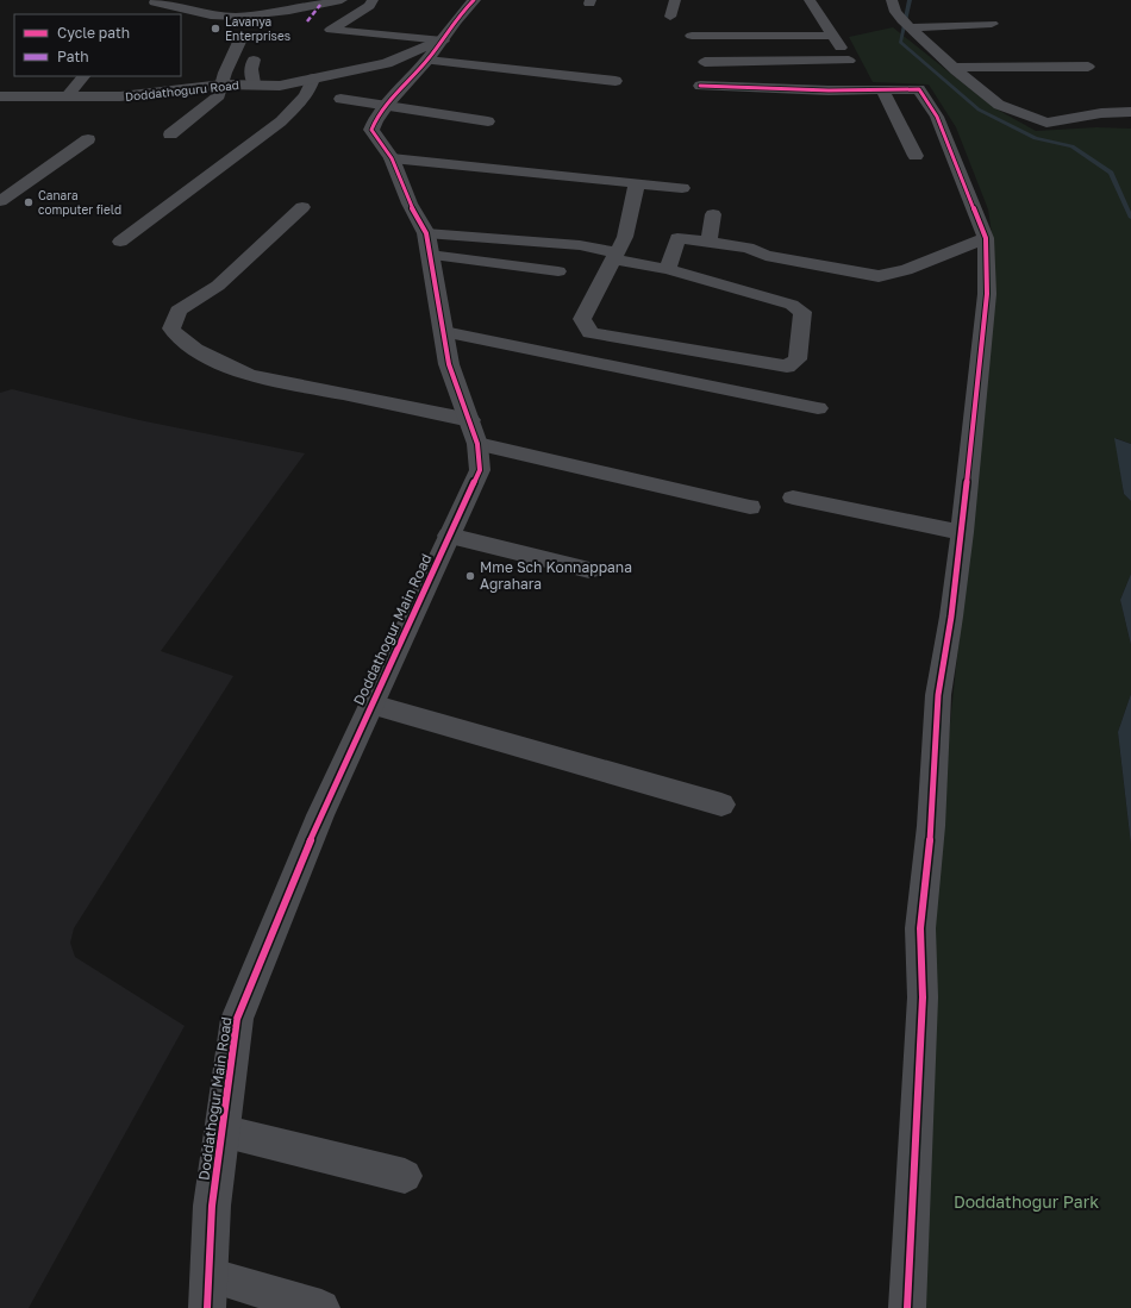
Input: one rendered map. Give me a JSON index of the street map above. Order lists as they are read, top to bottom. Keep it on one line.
{"streets":{"street":["Doddathoguru Road","Doddathogur Main Road"]},"crossings":[["Doddathoguru Road","Doddathogur Main Road"]],"parks":["Doddathogur Park"],"places":["Lavanya Enterprises","Canara computer field","Mme Sch Konnappana Agrahara"],"legend":["Cycle path","Path"]}
